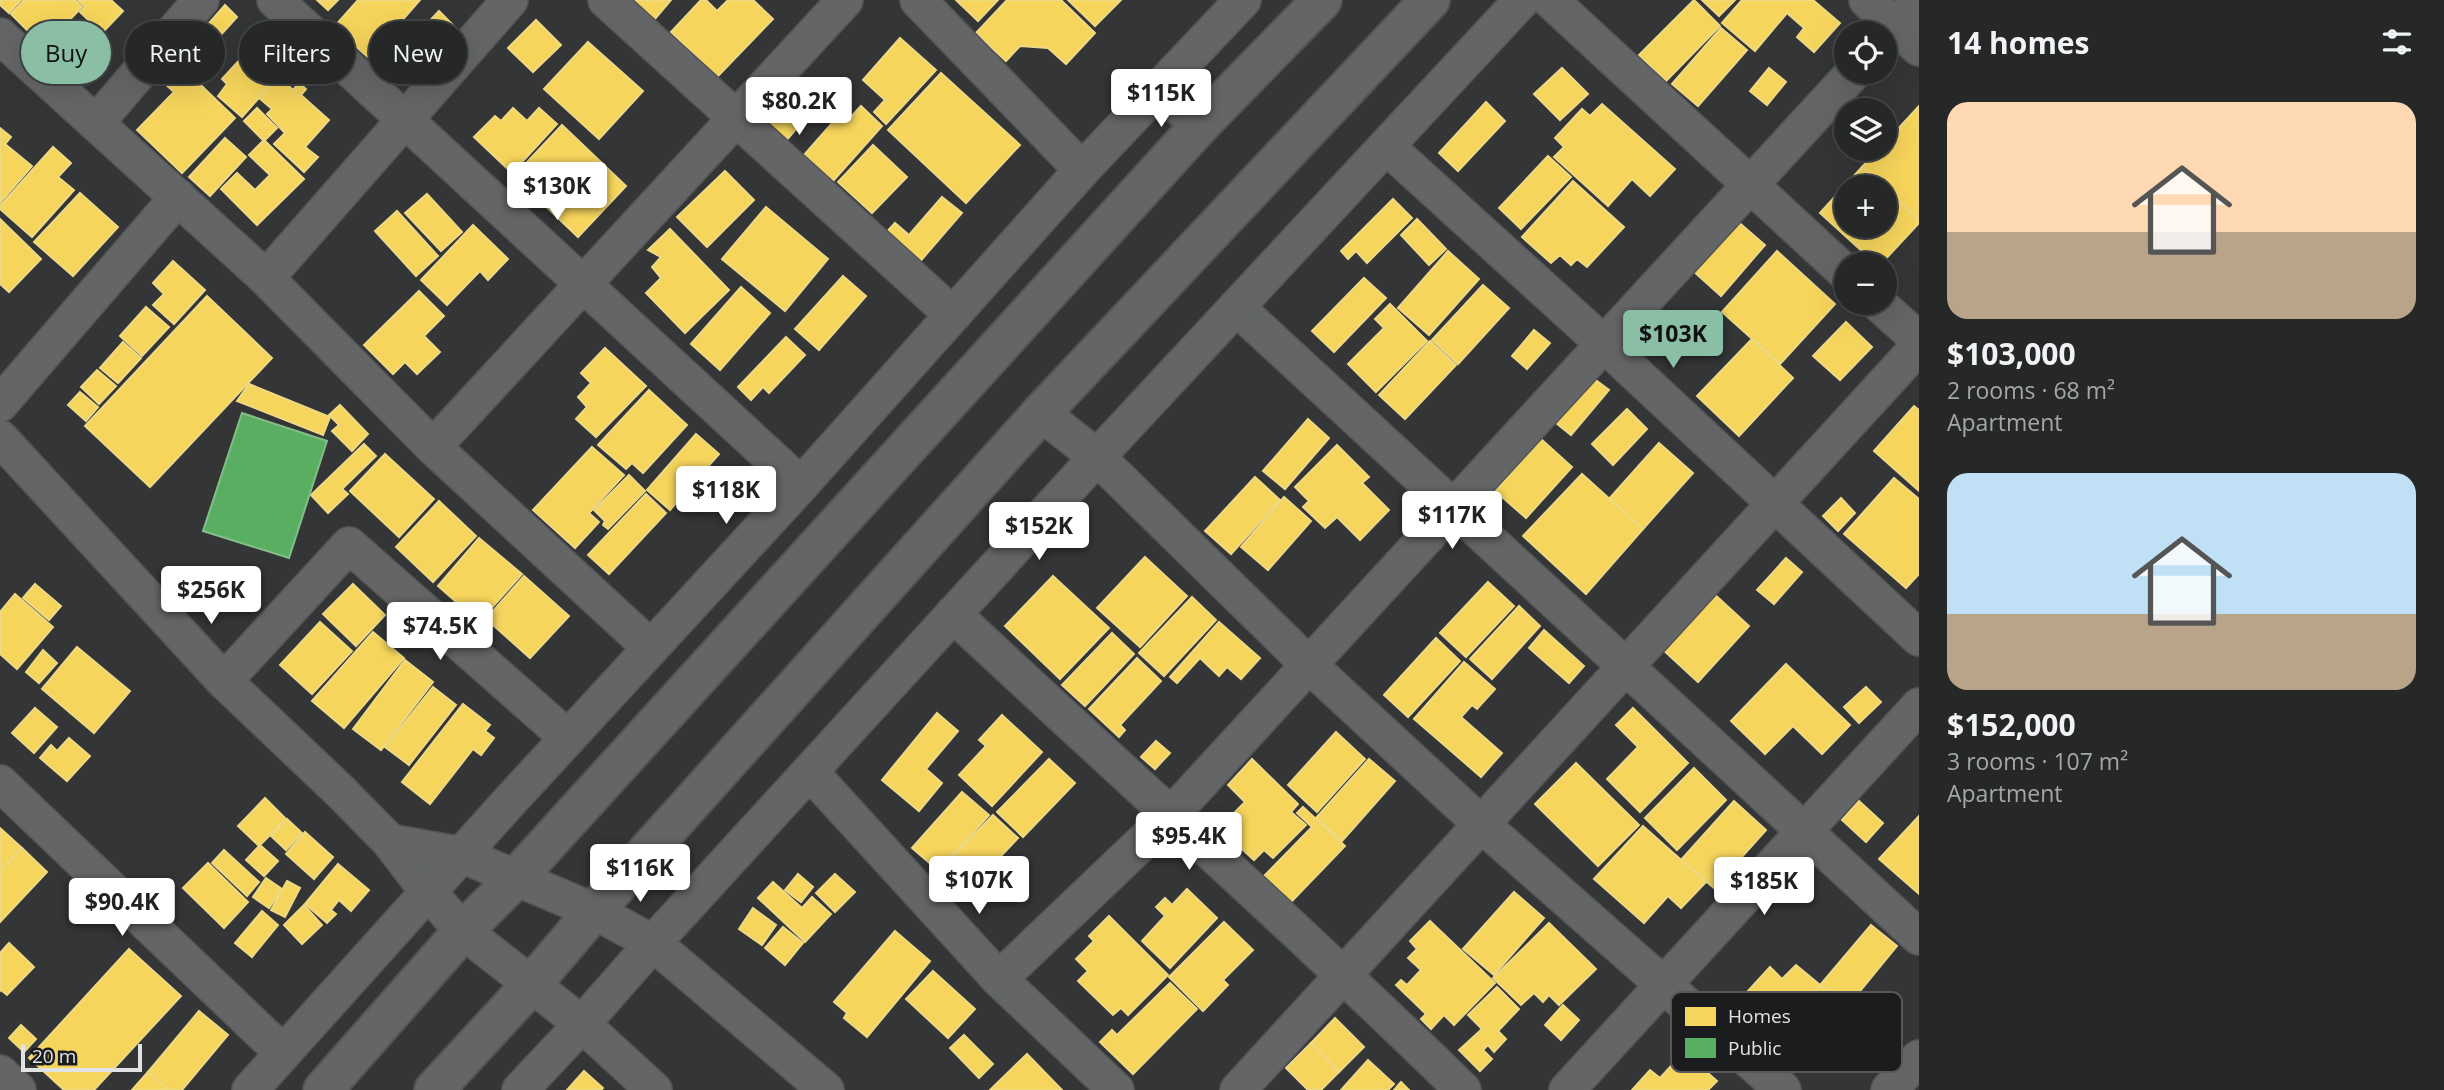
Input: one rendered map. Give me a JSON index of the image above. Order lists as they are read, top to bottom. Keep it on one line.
{"legend":["Homes","Public"],"scale_bar":"20 m","page":{"heading":"14 homes","map_buttons":["+","−"],"chip":["Buy","Rent","Filters","New"],"price":["$115K","$80.2K","$130K","$103K","$118K","$117K","$152K","$256K","$74.5K","$95.4K","$116K","$107K","$185K","$90.4K"],"list":[{"name":"$103,000","note":"2 rooms · 68 m² · Apartment"},{"name":"$152,000","note":"3 rooms · 107 m² · Apartment"}],"scale":"20 m"}}
